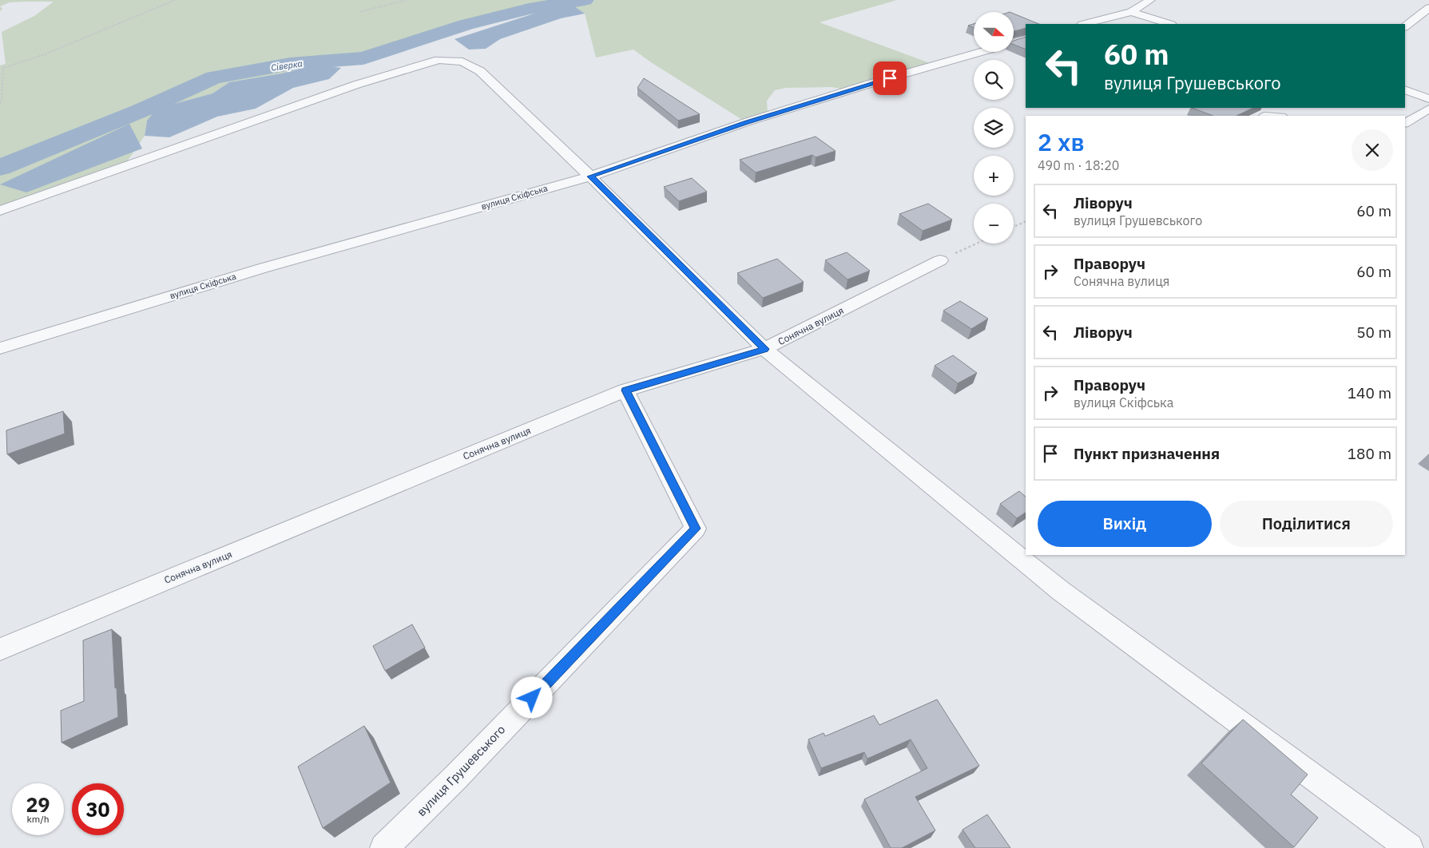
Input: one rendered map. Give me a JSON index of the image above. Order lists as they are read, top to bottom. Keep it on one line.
{"streets":{"street":["вулиця Скіфська","Сонячна вулиця","вулиця Грушевського"]},"crossings":[["Сонячна вулиця","вулиця Грушевського"]],"water":["Сіверка"],"north":"right","page":{"map_buttons":["+","−"],"turn":["60 m","вулиця Грушевського"],"heading":["2 хв","490 m · 18:20"],"list":[{"name":"Ліворуч","note":"вулиця Грушевського","value":"60 m"},{"name":"Праворуч","note":"Сонячна вулиця","value":"60 m"},{"name":"Ліворуч","value":"50 m"},{"name":"Праворуч","note":"вулиця Скіфська","value":"140 m"},{"name":"Пункт призначення","value":"180 m"}],"buttons":["Вихід","Поділитися"],"speed":"29 km/h","limit":"30"}}
